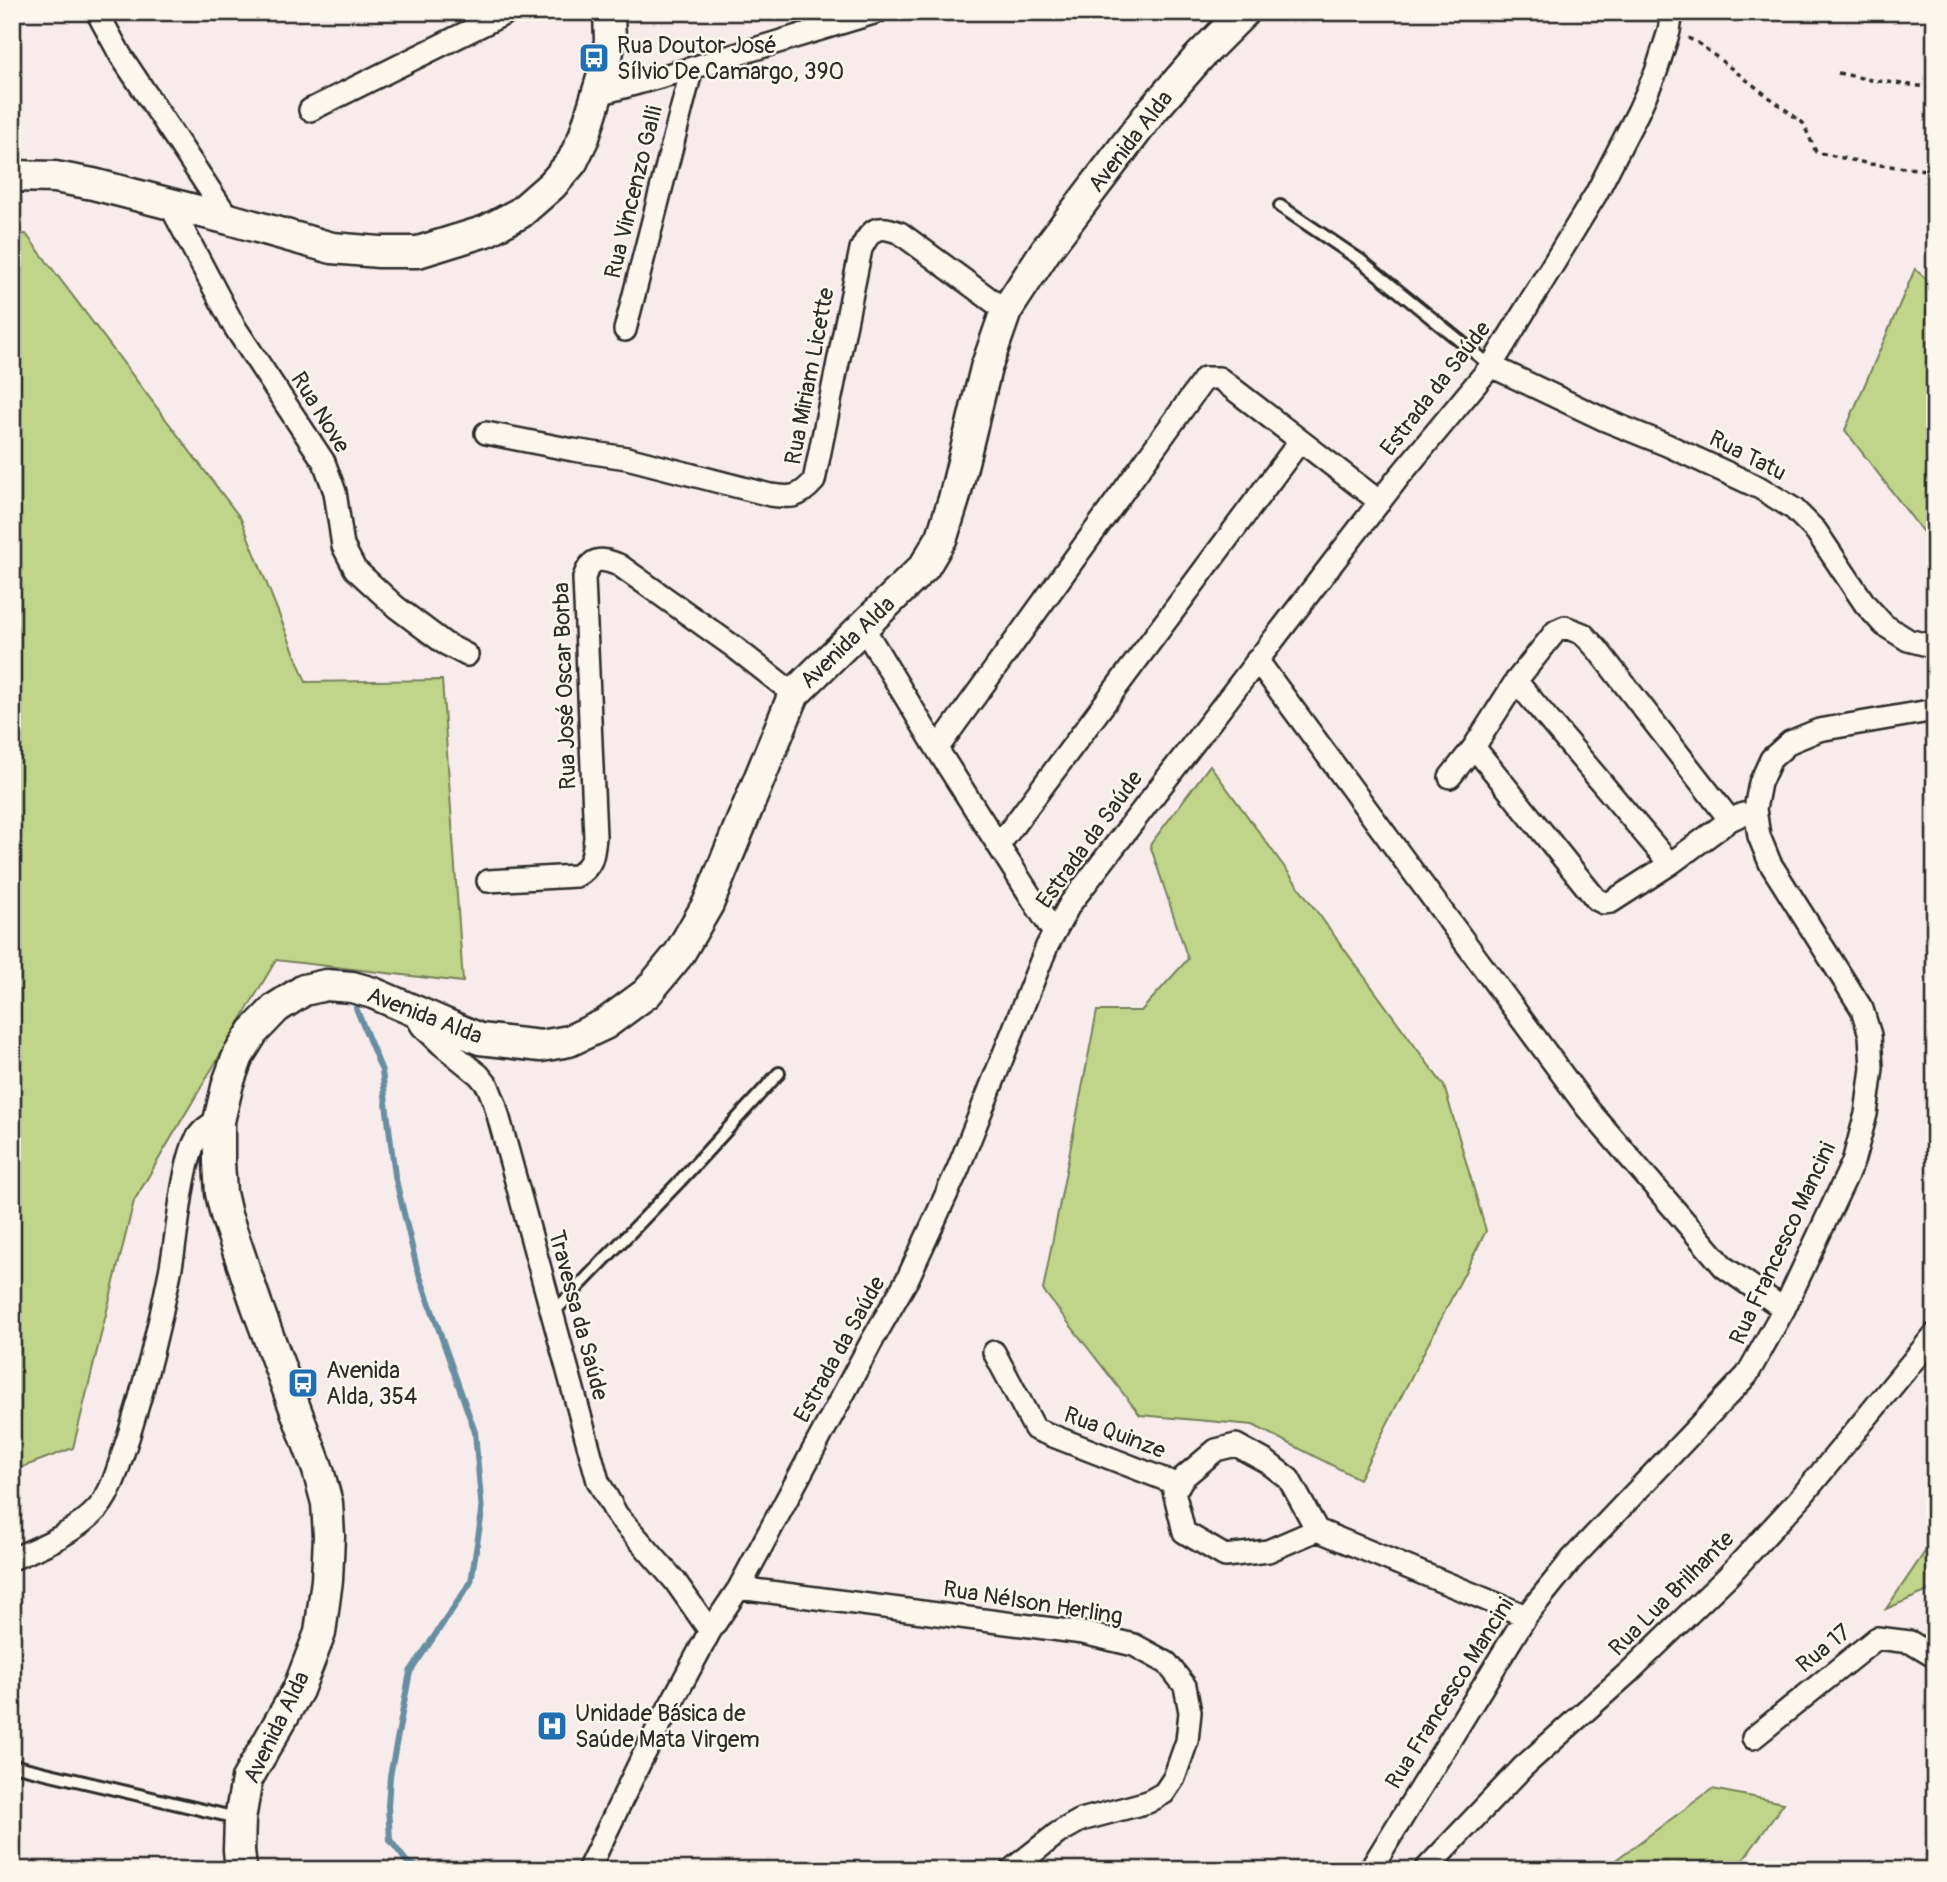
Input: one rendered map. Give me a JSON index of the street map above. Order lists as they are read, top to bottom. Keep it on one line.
{"streets":{"street":["Avenida Alda","Rua Vincenzo Galli","Rua Miriam Licette","Estrada da Saúde","Rua Nove","Rua Tatu","Rua José Oscar Borba","Rua Francesco Mancini","Travessa da Saúde","Rua Quinze","Rua Lua Brilhante","Rua Nélson Herling","Rua 17"]},"crossings":[["Avenida Alda","Rua Miriam Licette"],["Avenida Alda","Rua José Oscar Borba"],["Avenida Alda","Travessa da Saúde"],["Estrada da Saúde","Rua Tatu"],["Estrada da Saúde","Travessa da Saúde"],["Estrada da Saúde","Rua Nélson Herling"]],"places":{"bus stop":["Rua Doutor José Sílvio De Camargo, 390","Avenida Alda, 354"],"hospital":["Unidade Básica de Saúde Mata Virgem"]}}
